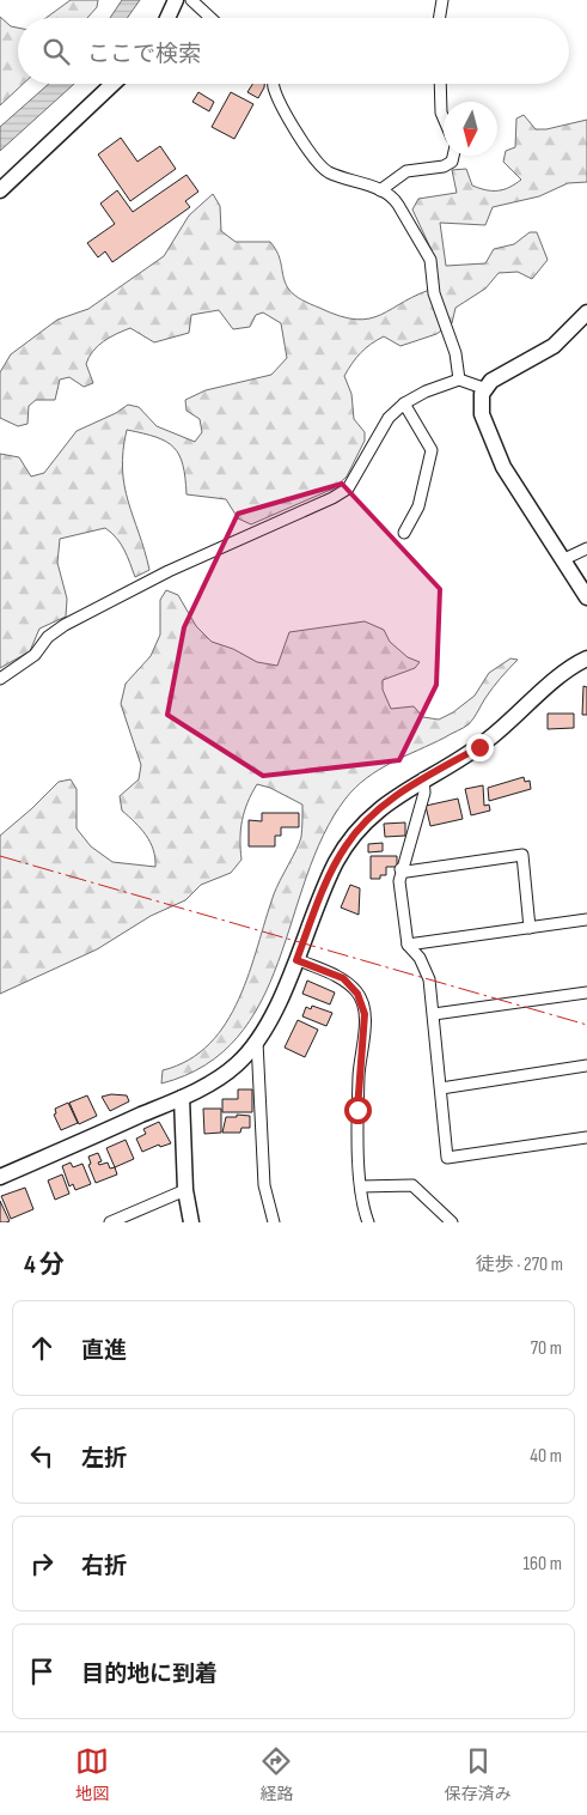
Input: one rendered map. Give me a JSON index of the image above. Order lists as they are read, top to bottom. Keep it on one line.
{"north":"bottom","page":{"search":"ここで検索","heading":["4 分","徒歩 · 270 m"],"list":[["直進","70 m"],["左折","40 m"],["右折","160 m"],"目的地に到着"],"nav":["地図","経路","保存済み"]}}
